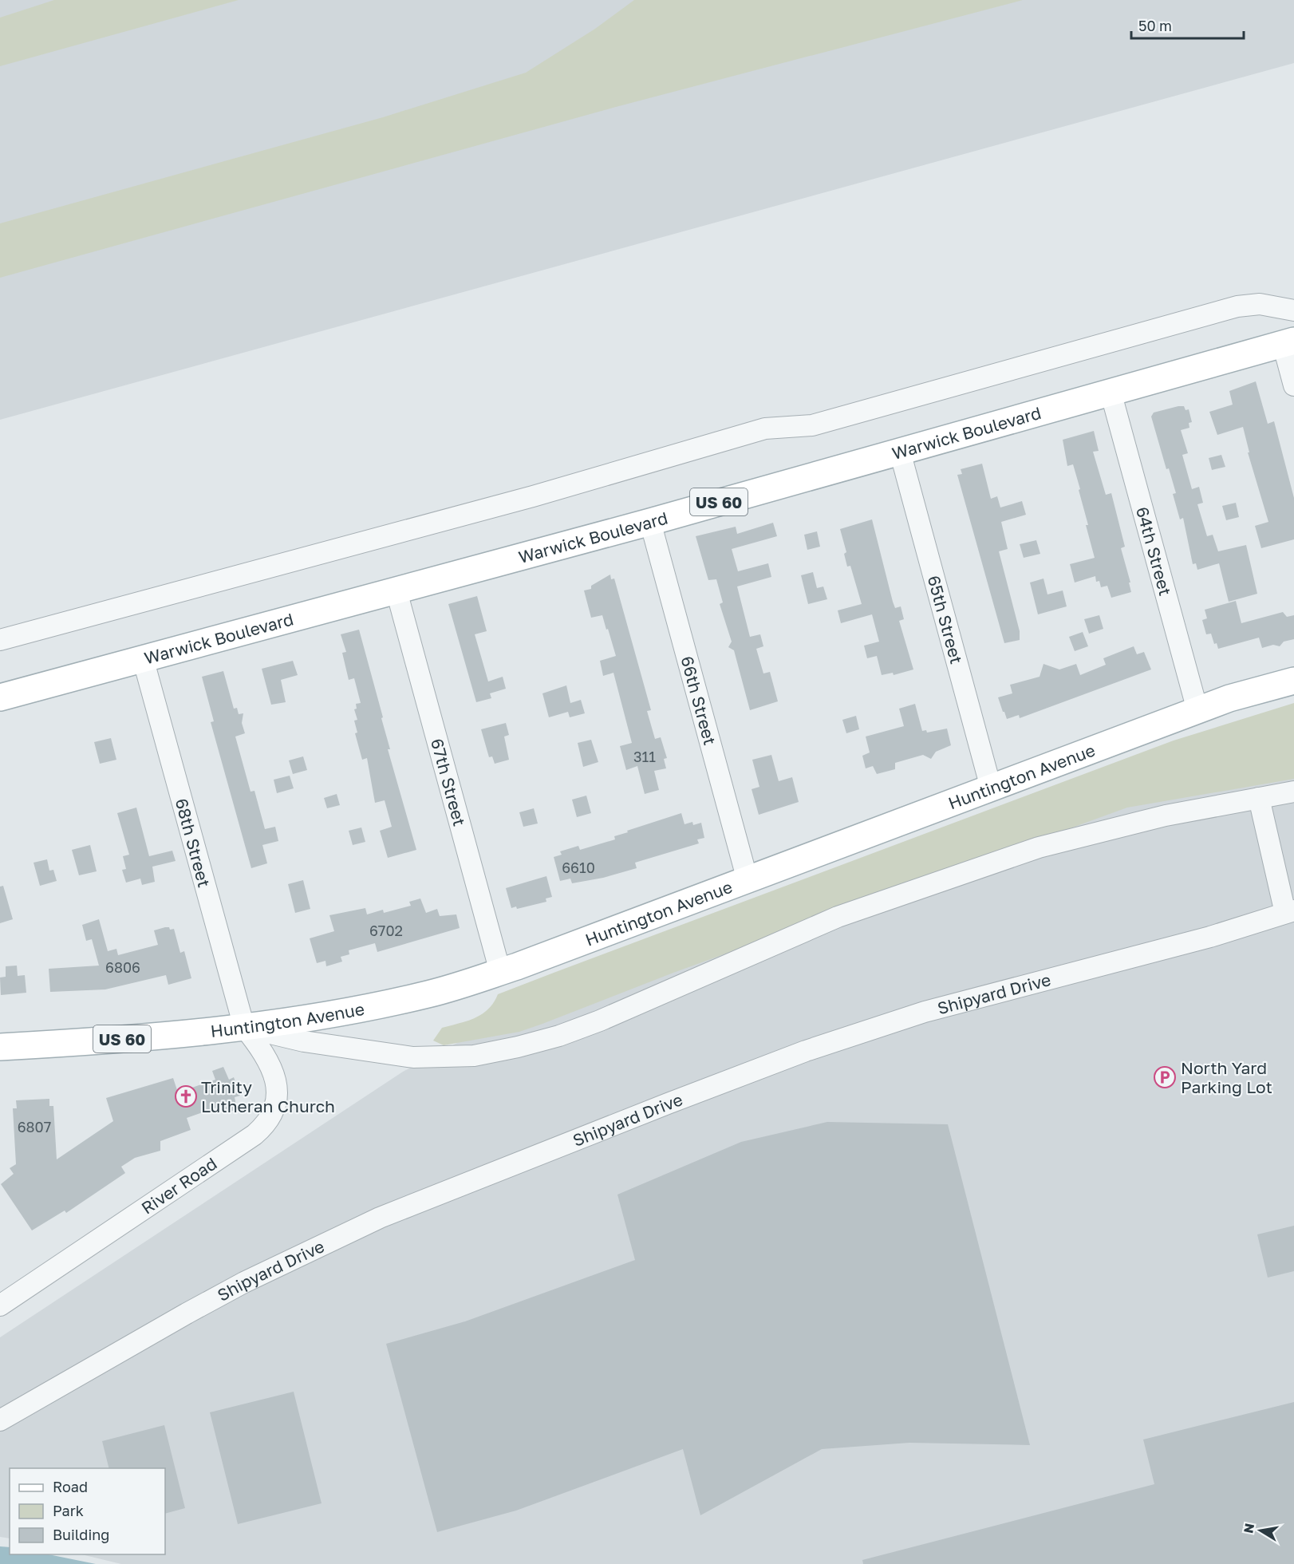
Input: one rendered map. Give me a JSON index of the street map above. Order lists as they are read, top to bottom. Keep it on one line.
{"streets":{"main road":["Warwick Boulevard","US 60","Huntington Avenue"],"street":["64th Street","65th Street","66th Street","67th Street","68th Street","Shipyard Drive","River Road"]},"crossings":[["Warwick Boulevard","64th Street"],["Warwick Boulevard","65th Street"],["Warwick Boulevard","66th Street"],["Warwick Boulevard","67th Street"],["Warwick Boulevard","68th Street"],["64th Street","Huntington Avenue"],["65th Street","Huntington Avenue"],["66th Street","Huntington Avenue"],["Huntington Avenue","67th Street"],["Huntington Avenue","68th Street"],["Huntington Avenue","River Road"],["68th Street","River Road"]],"places":{"parking":["North Yard Parking Lot"],"church":["Trinity Lutheran Church"]},"house_numbers":["311","6610","6702","6806","6807"],"legend":["Road","Park","Building"],"scale_bar":"50 m","north":"left"}
